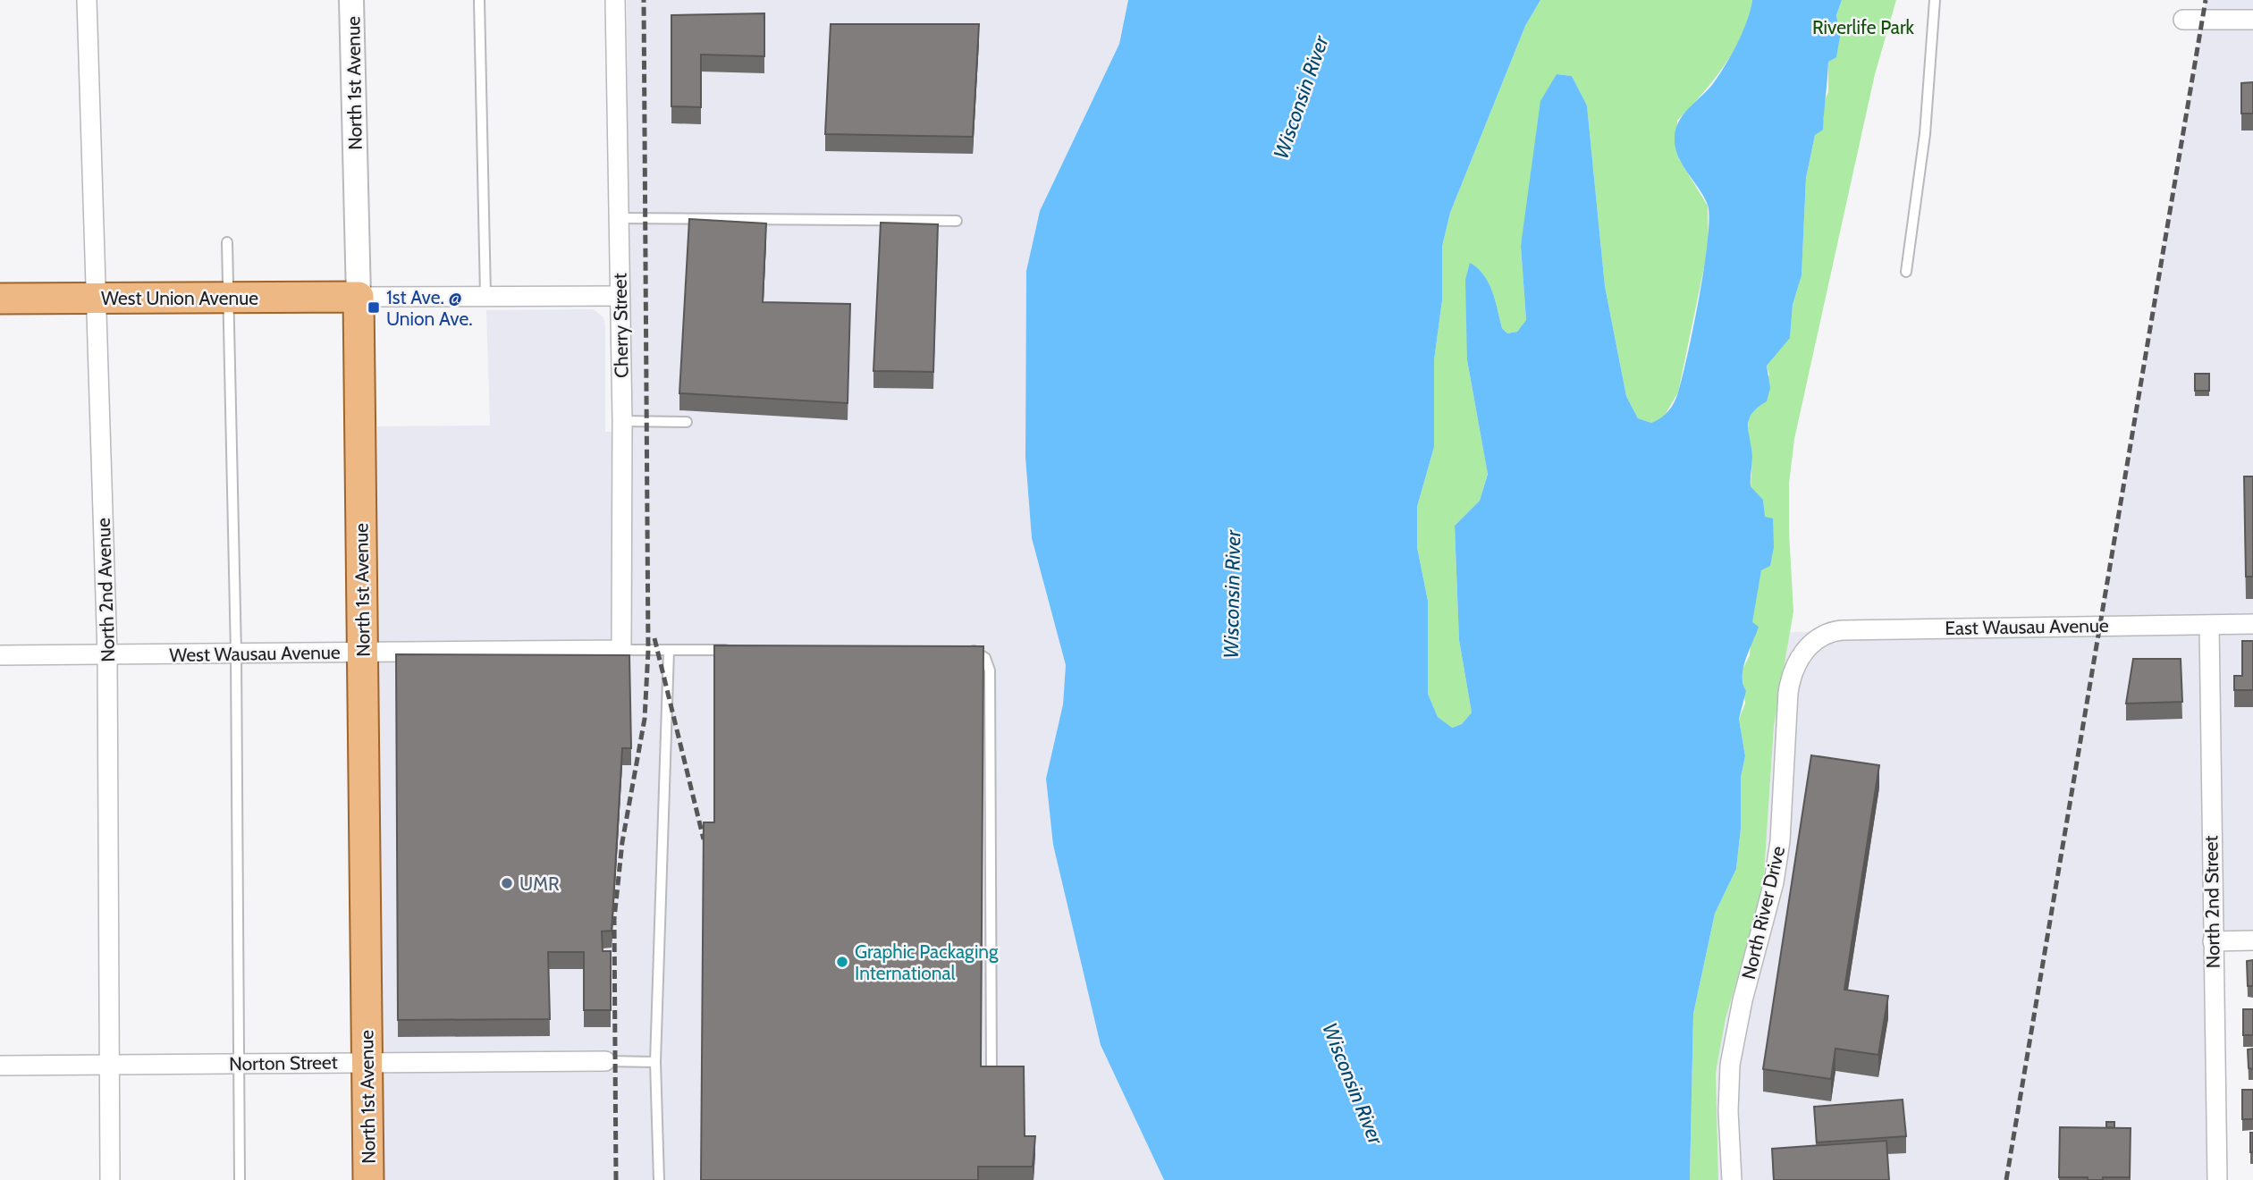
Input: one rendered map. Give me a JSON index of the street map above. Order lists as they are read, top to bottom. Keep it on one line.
{"streets":{"main road":["North 1st Avenue","West Union Avenue"],"street":["Cherry Street","North 2nd Avenue","East Wausau Avenue","West Wausau Avenue","North 2nd Street","North River Drive","Norton Street"]},"crossings":[["North 1st Avenue","West Union Avenue"],["North 1st Avenue","West Wausau Avenue"],["North 1st Avenue","Norton Street"],["West Union Avenue","North 2nd Avenue"],["Cherry Street","West Wausau Avenue"],["North 2nd Avenue","West Wausau Avenue"],["North 2nd Avenue","Norton Street"],["East Wausau Avenue","North 2nd Street"],["East Wausau Avenue","North River Drive"]],"water":["Wisconsin River"],"parks":["Riverlife Park"],"places":{"transit":["1st Ave. @ Union Ave."],"other":["UMR","Graphic Packaging International"]}}
